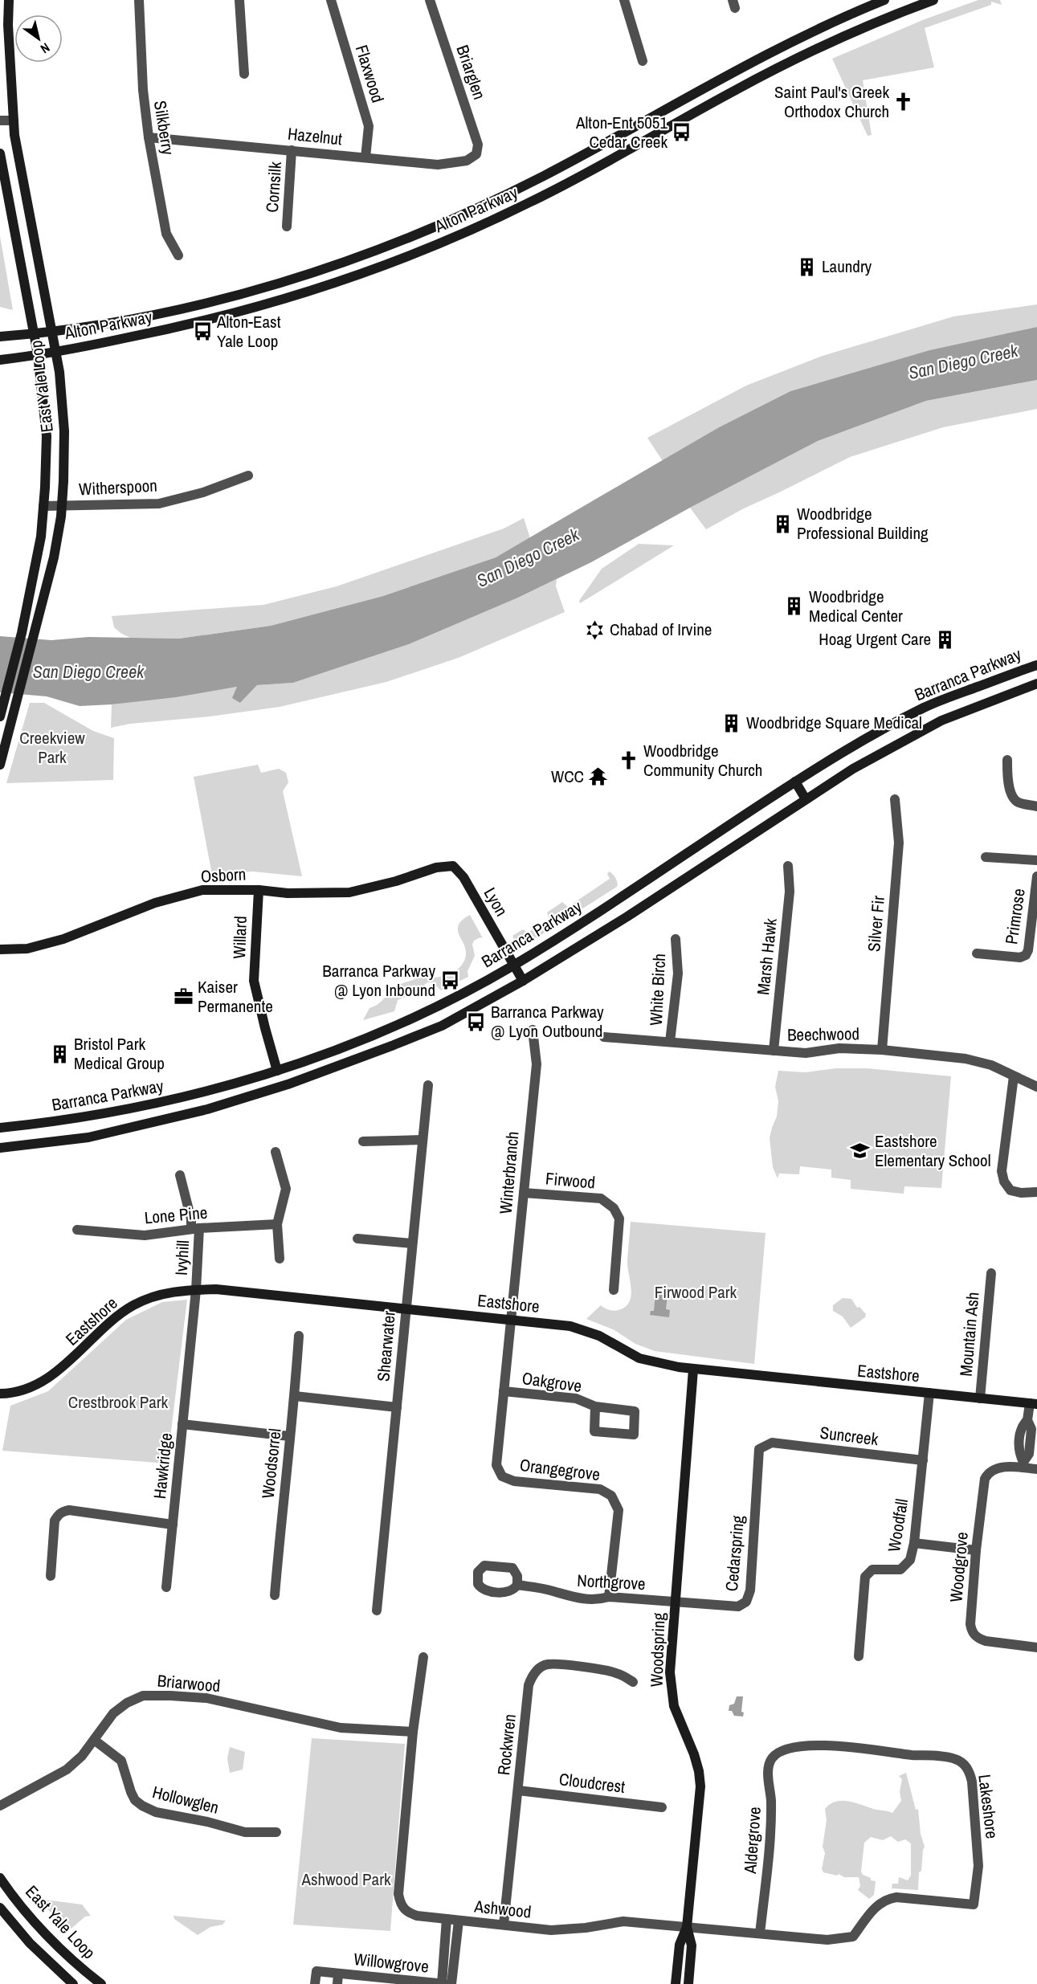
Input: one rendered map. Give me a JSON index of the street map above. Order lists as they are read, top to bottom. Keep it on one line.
{"streets":{"main road":["Alton Parkway","East Yale Loop","Barranca Parkway","Osborn","Lyon","Willard","Eastshore","Woodspring"],"street":["Briarglen","Flaxwood","Silkberry","Hazelnut","Cornsilk","Witherspoon","Primrose","Silver Fir","Marsh Hawk","White Birch","Beechwood","Winterbranch","Firwood","Lone Pine","Ivyhill","Mountain Ash","Shearwater","Oakgrove","Suncreek","Woodsorrel","Hawkridge","Orangegrove","Woodfall","Cedarspring","Woodgrove","Northgrove","Briarwood","Rockwren","Cloudcrest","Hollowglen","Lakeshore","Aldergrove","Ashwood","Willowgrove"]},"crossings":[["Briarglen","Hazelnut"],["Flaxwood","Hazelnut"],["Silkberry","Hazelnut"],["Hazelnut","Cornsilk"],["Alton Parkway","East Yale Loop"],["East Yale Loop","Witherspoon"],["Barranca Parkway","Lyon"],["Barranca Parkway","Willard"],["Osborn","Lyon"],["Osborn","Willard"],["Silver Fir","Beechwood"],["Marsh Hawk","Beechwood"],["White Birch","Beechwood"],["Winterbranch","Firwood"],["Winterbranch","Eastshore"],["Winterbranch","Orangegrove"],["Lone Pine","Ivyhill"],["Ivyhill","Eastshore"],["Ivyhill","Hawkridge"],["Eastshore","Mountain Ash"],["Eastshore","Shearwater"],["Eastshore","Hawkridge"],["Eastshore","Orangegrove"],["Eastshore","Woodfall"],["Eastshore","Woodspring"],["Oakgrove","Orangegrove"],["Suncreek","Woodfall"],["Suncreek","Cedarspring"],["Orangegrove","Northgrove"],["Cedarspring","Northgrove"],["Cedarspring","Woodspring"],["Northgrove","Woodspring"],["Woodspring","Ashwood"],["Briarwood","Hollowglen"],["Briarwood","Ashwood"],["Rockwren","Cloudcrest"],["Rockwren","Ashwood"],["Lakeshore","Aldergrove"],["Lakeshore","Ashwood"],["Aldergrove","Ashwood"],["Ashwood","Willowgrove"]],"water":["San Diego Creek"],"parks":["Creekview Park","Firwood Park","Crestbrook Park","Ashwood Park"],"places":{"church":["Saint Paul's Greek Orthodox Church","Woodbridge Community Church"],"bus stop":["Alton-Ent 5051 Cedar Creek","Alton-East Yale Loop","Barranca Parkway @ Lyon Inbound","Barranca Parkway @ Lyon Outbound"],"building":["Laundry","Woodbridge Professional Building","Woodbridge Medical Center","Hoag Urgent Care","Woodbridge Square Medical","Bristol Park Medical Group"],"synagogue":["Chabad of Irvine"],"temple":["WCC"],"office":["Kaiser Permanente"],"school or university":["Eastshore Elementary School"]},"north":"bottom right"}
